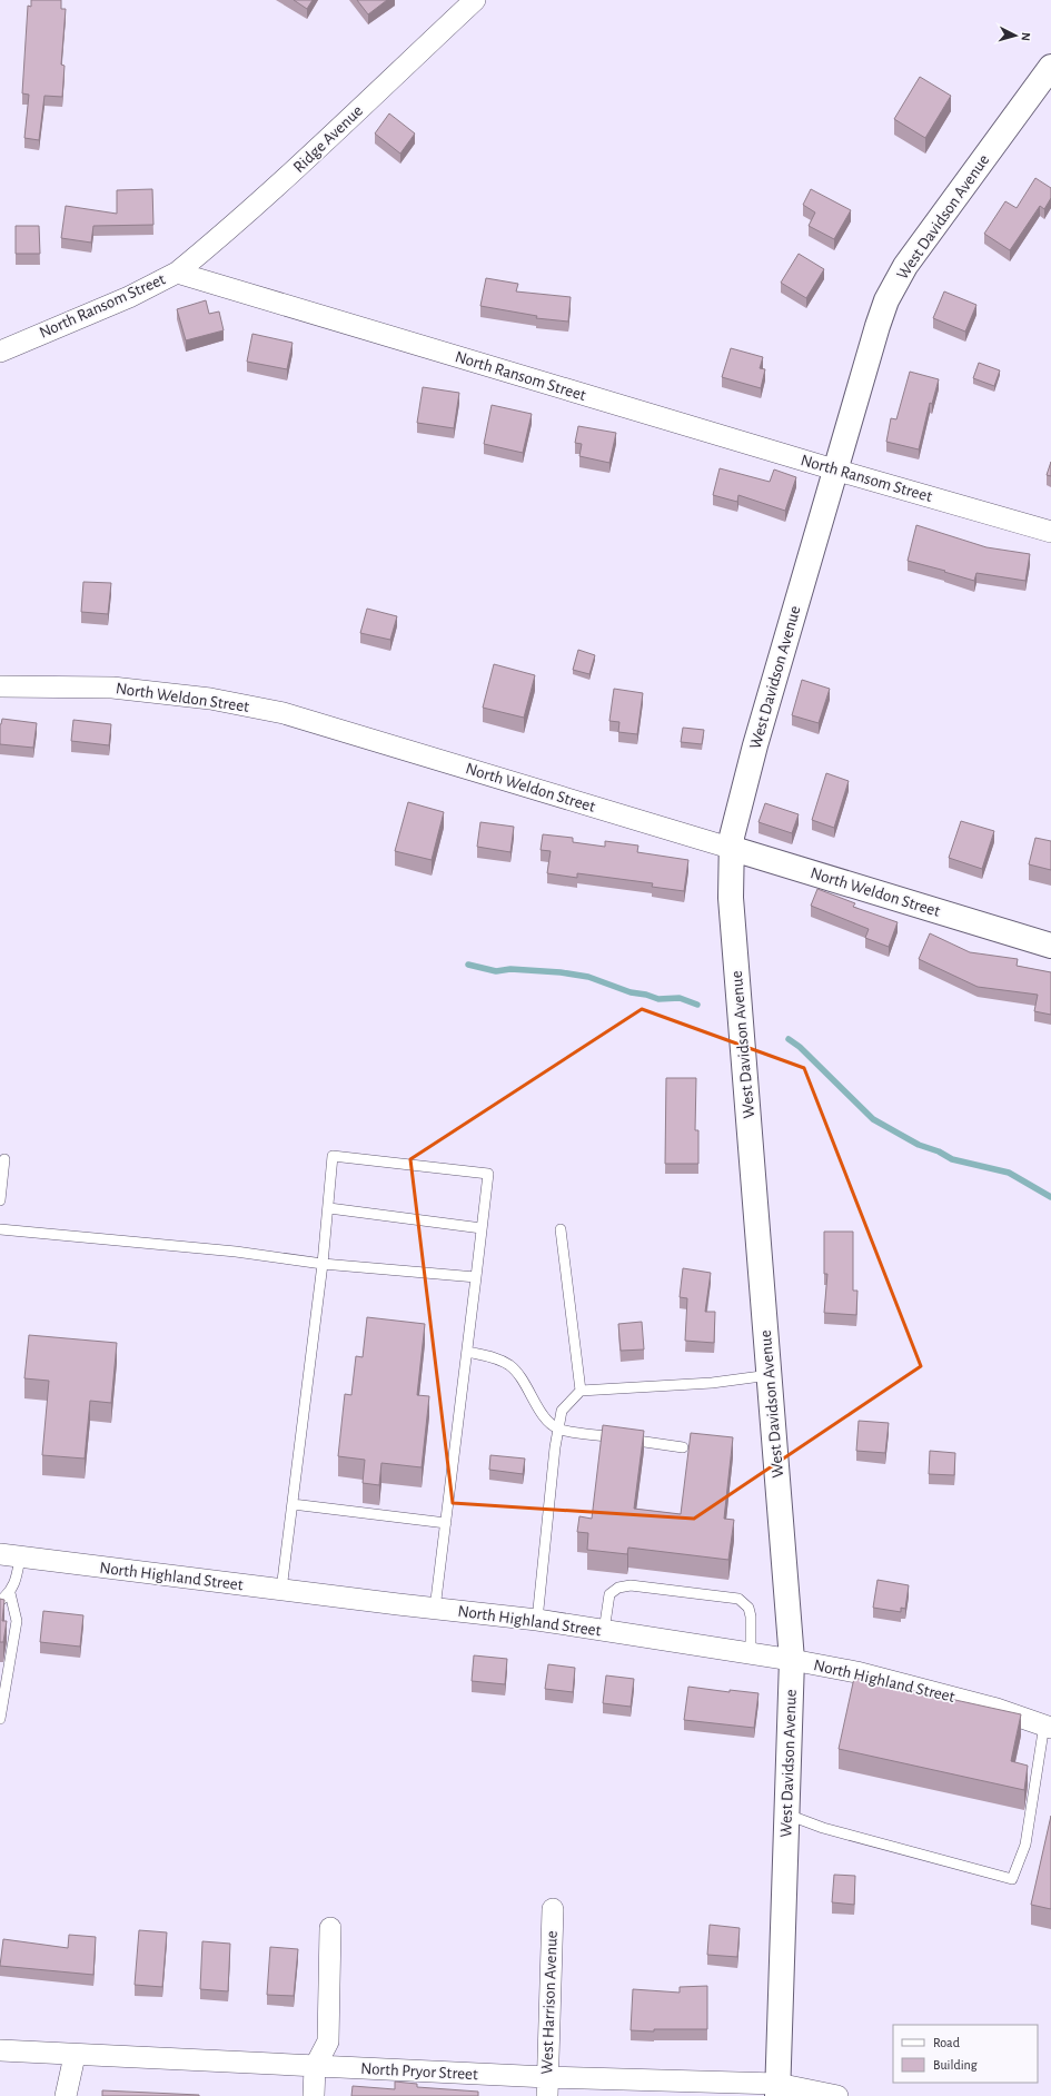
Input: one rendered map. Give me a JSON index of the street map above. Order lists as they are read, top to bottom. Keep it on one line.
{"streets":{"street":["Ridge Avenue","West Davidson Avenue","North Ransom Street","North Weldon Street","North Highland Street","West Harrison Avenue","North Pryor Street"]},"crossings":[["Ridge Avenue","North Ransom Street"],["West Davidson Avenue","North Ransom Street"],["West Davidson Avenue","North Weldon Street"],["West Davidson Avenue","North Highland Street"],["West Davidson Avenue","North Pryor Street"],["West Harrison Avenue","North Pryor Street"]],"legend":["Road","Building"],"north":"right"}
